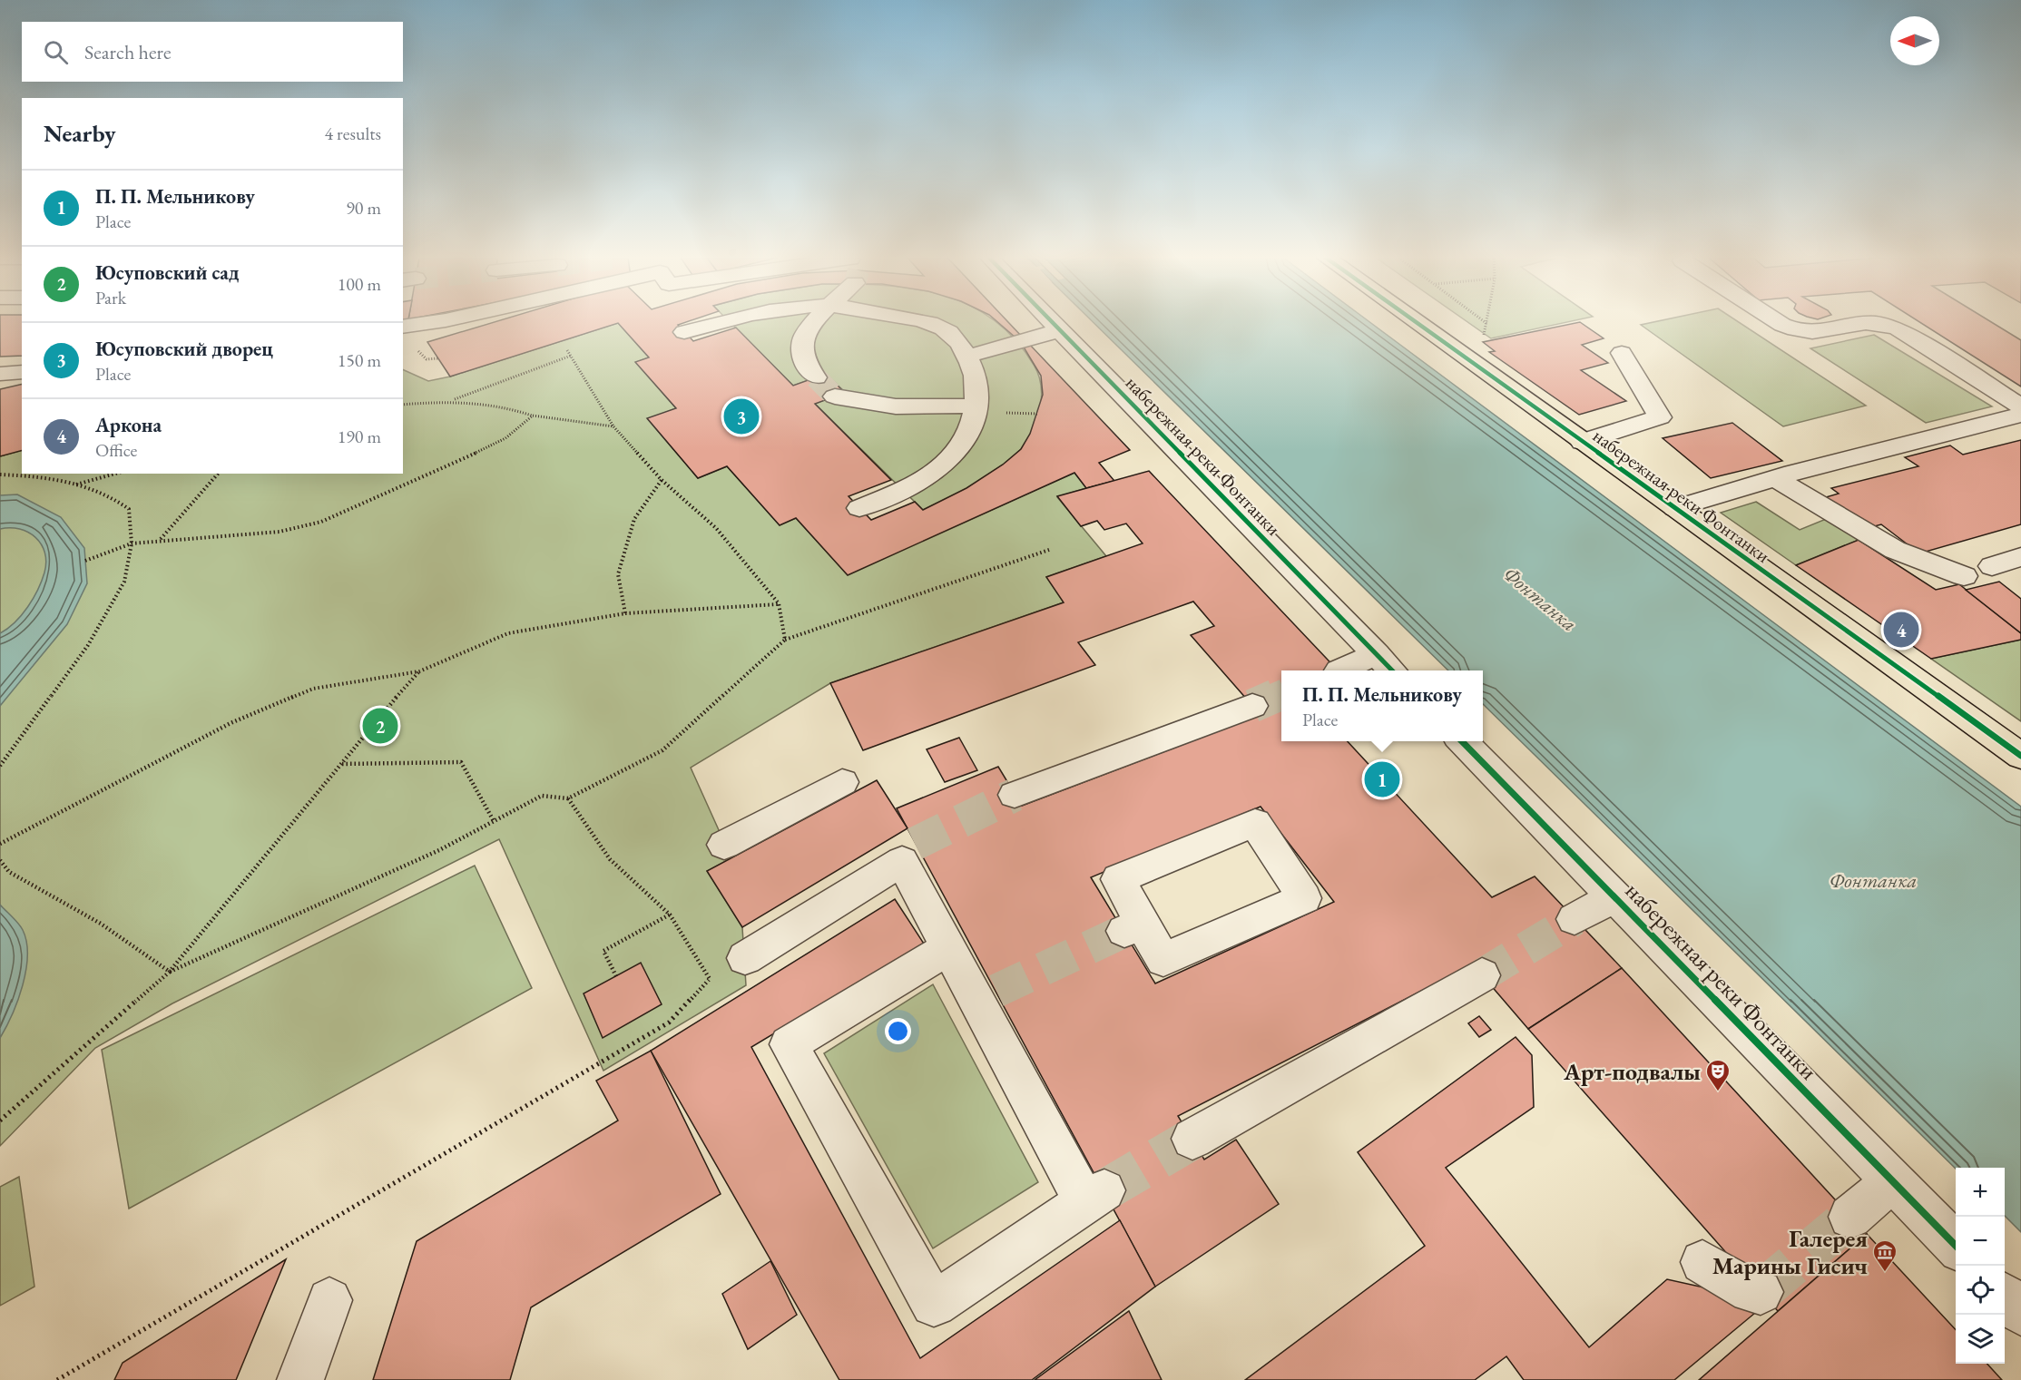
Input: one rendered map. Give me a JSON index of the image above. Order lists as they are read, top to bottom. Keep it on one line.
{"streets":{"main road":["набережная реки Фонтанки"]},"water":["Фонтанка"],"places":{"theatre":["Арт-подвалы"],"museum":["Галерея Марины Гисич"]},"north":"left","page":{"search":"Search here","heading":["Nearby","4 results"],"list":[{"mark":"1","name":"П. П. Мельникову","note":"Place","value":"90 m"},{"mark":"2","name":"Юсуповский сад","note":"Park","value":"100 m"},{"mark":"3","name":"Юсуповский дворец","note":"Place","value":"150 m"},{"mark":"4","name":"Аркона","note":"Office","value":"190 m"}],"pins":["3","4","2","1"],"popup":["П. П. Мельникову","Place"],"map_buttons":["+","−"]}}
